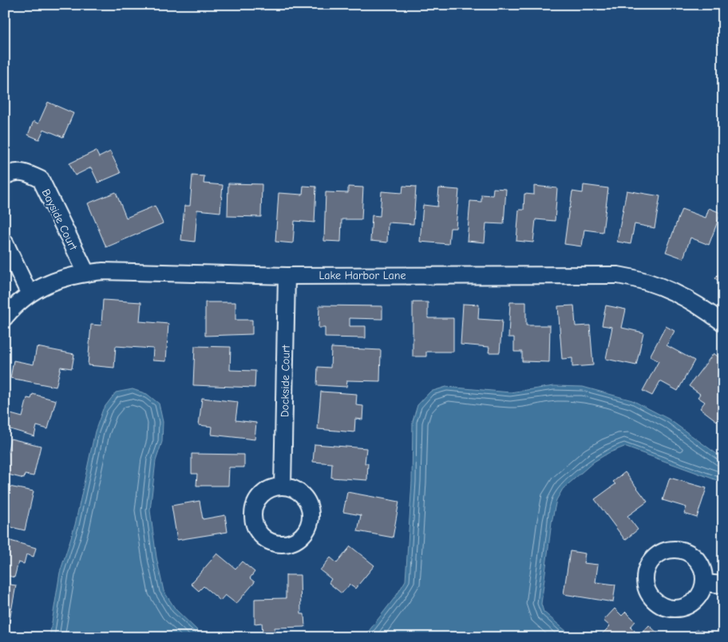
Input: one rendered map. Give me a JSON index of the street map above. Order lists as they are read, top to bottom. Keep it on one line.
{"streets":{"street":["Bayside Court","Lake Harbor Lane","Dockside Court"]},"crossings":[["Bayside Court","Lake Harbor Lane"],["Lake Harbor Lane","Dockside Court"]]}
